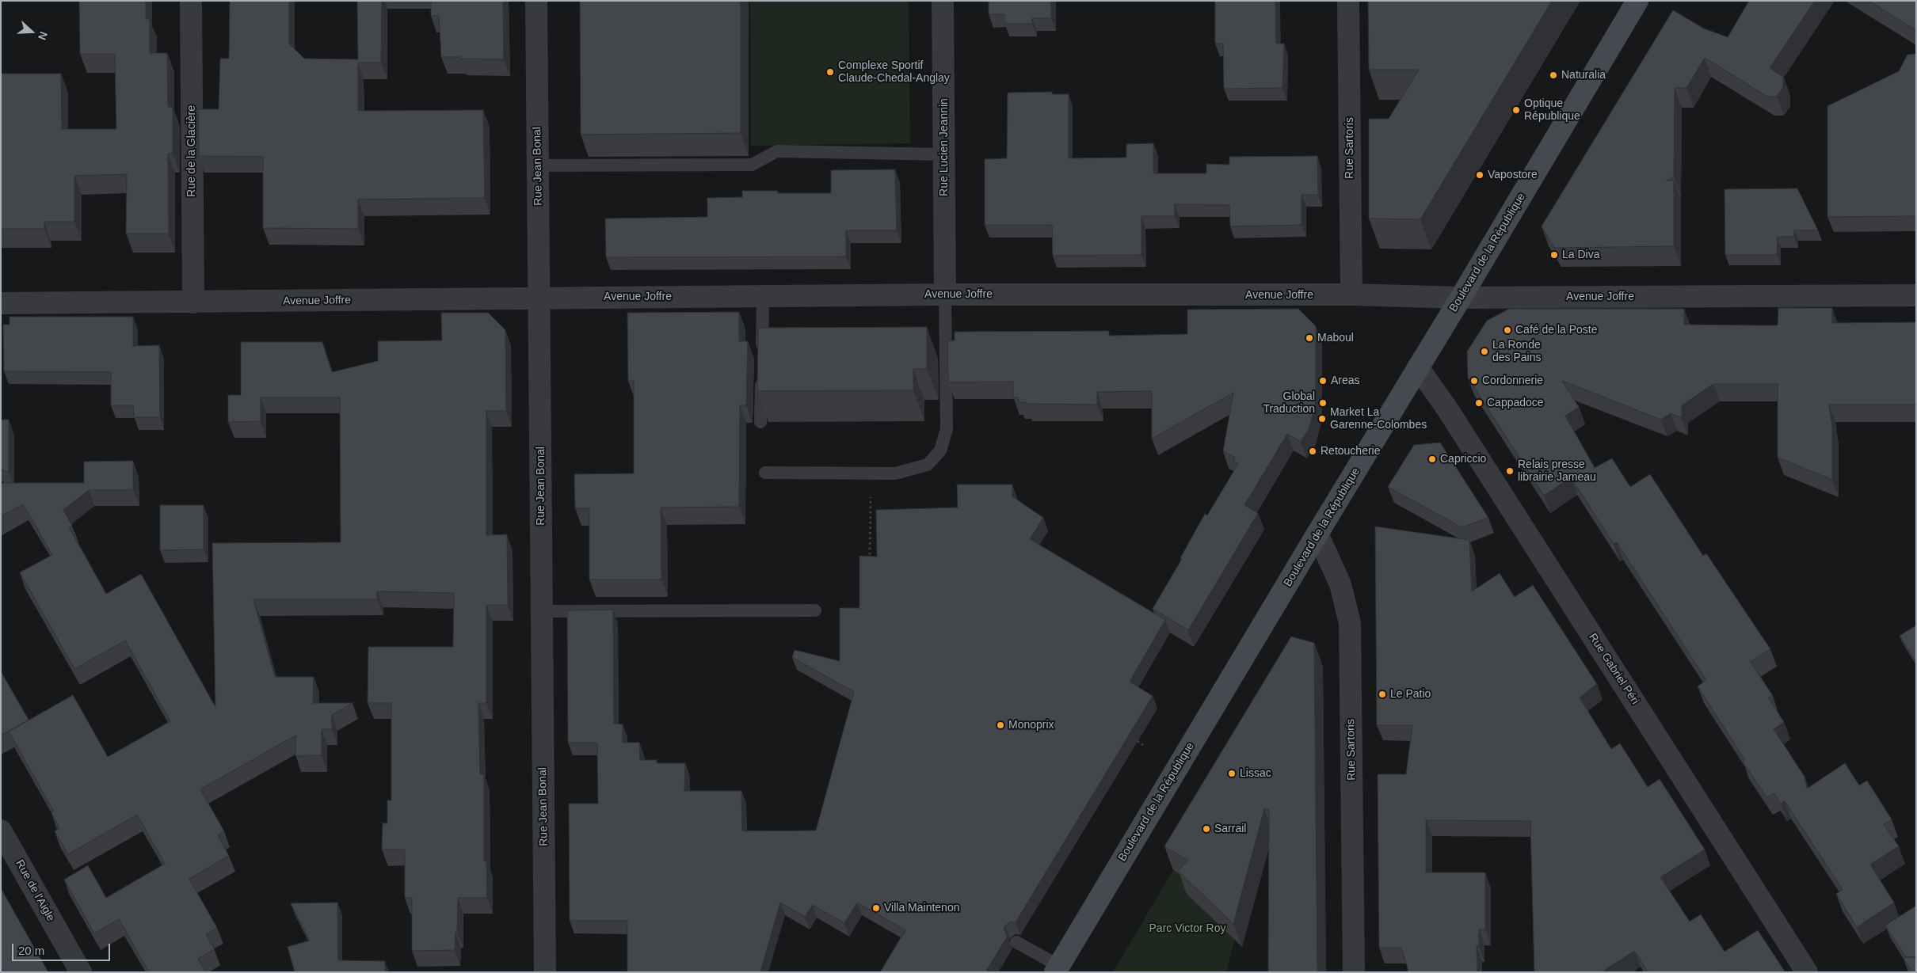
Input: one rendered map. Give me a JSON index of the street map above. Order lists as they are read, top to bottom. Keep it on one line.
{"streets":{"main road":["Boulevard de la République"],"street":["Rue Lucien Jeannin","Rue Sartoris","Rue de la Glacière","Rue Jean Bonal","Avenue Joffre","Rue Gabriel Péri","Rue de l'Aigle"]},"crossings":[["Rue Lucien Jeannin","Avenue Joffre"],["Rue Sartoris","Boulevard de la République"],["Rue Sartoris","Avenue Joffre"],["Rue de la Glacière","Avenue Joffre"],["Rue Jean Bonal","Avenue Joffre"],["Boulevard de la République","Avenue Joffre"],["Boulevard de la République","Rue Gabriel Péri"]],"parks":["Parc Victor Roy"],"places":["Complexe Sportif Claude-Chedal-Anglay","Naturalia","Optique République","Vapostore","La Diva","Café de la Poste","Maboul","La Ronde des Pains","Areas","Cordonnerie","Global Traduction","Cappadoce","Market La Garenne-Colombes","Retoucherie","Capriccio","Relais presse librairie Jameau","Le Patio","Monoprix","Lissac","Sarrail","Villa Maintenon"],"scale_bar":"20 m","north":"right"}
